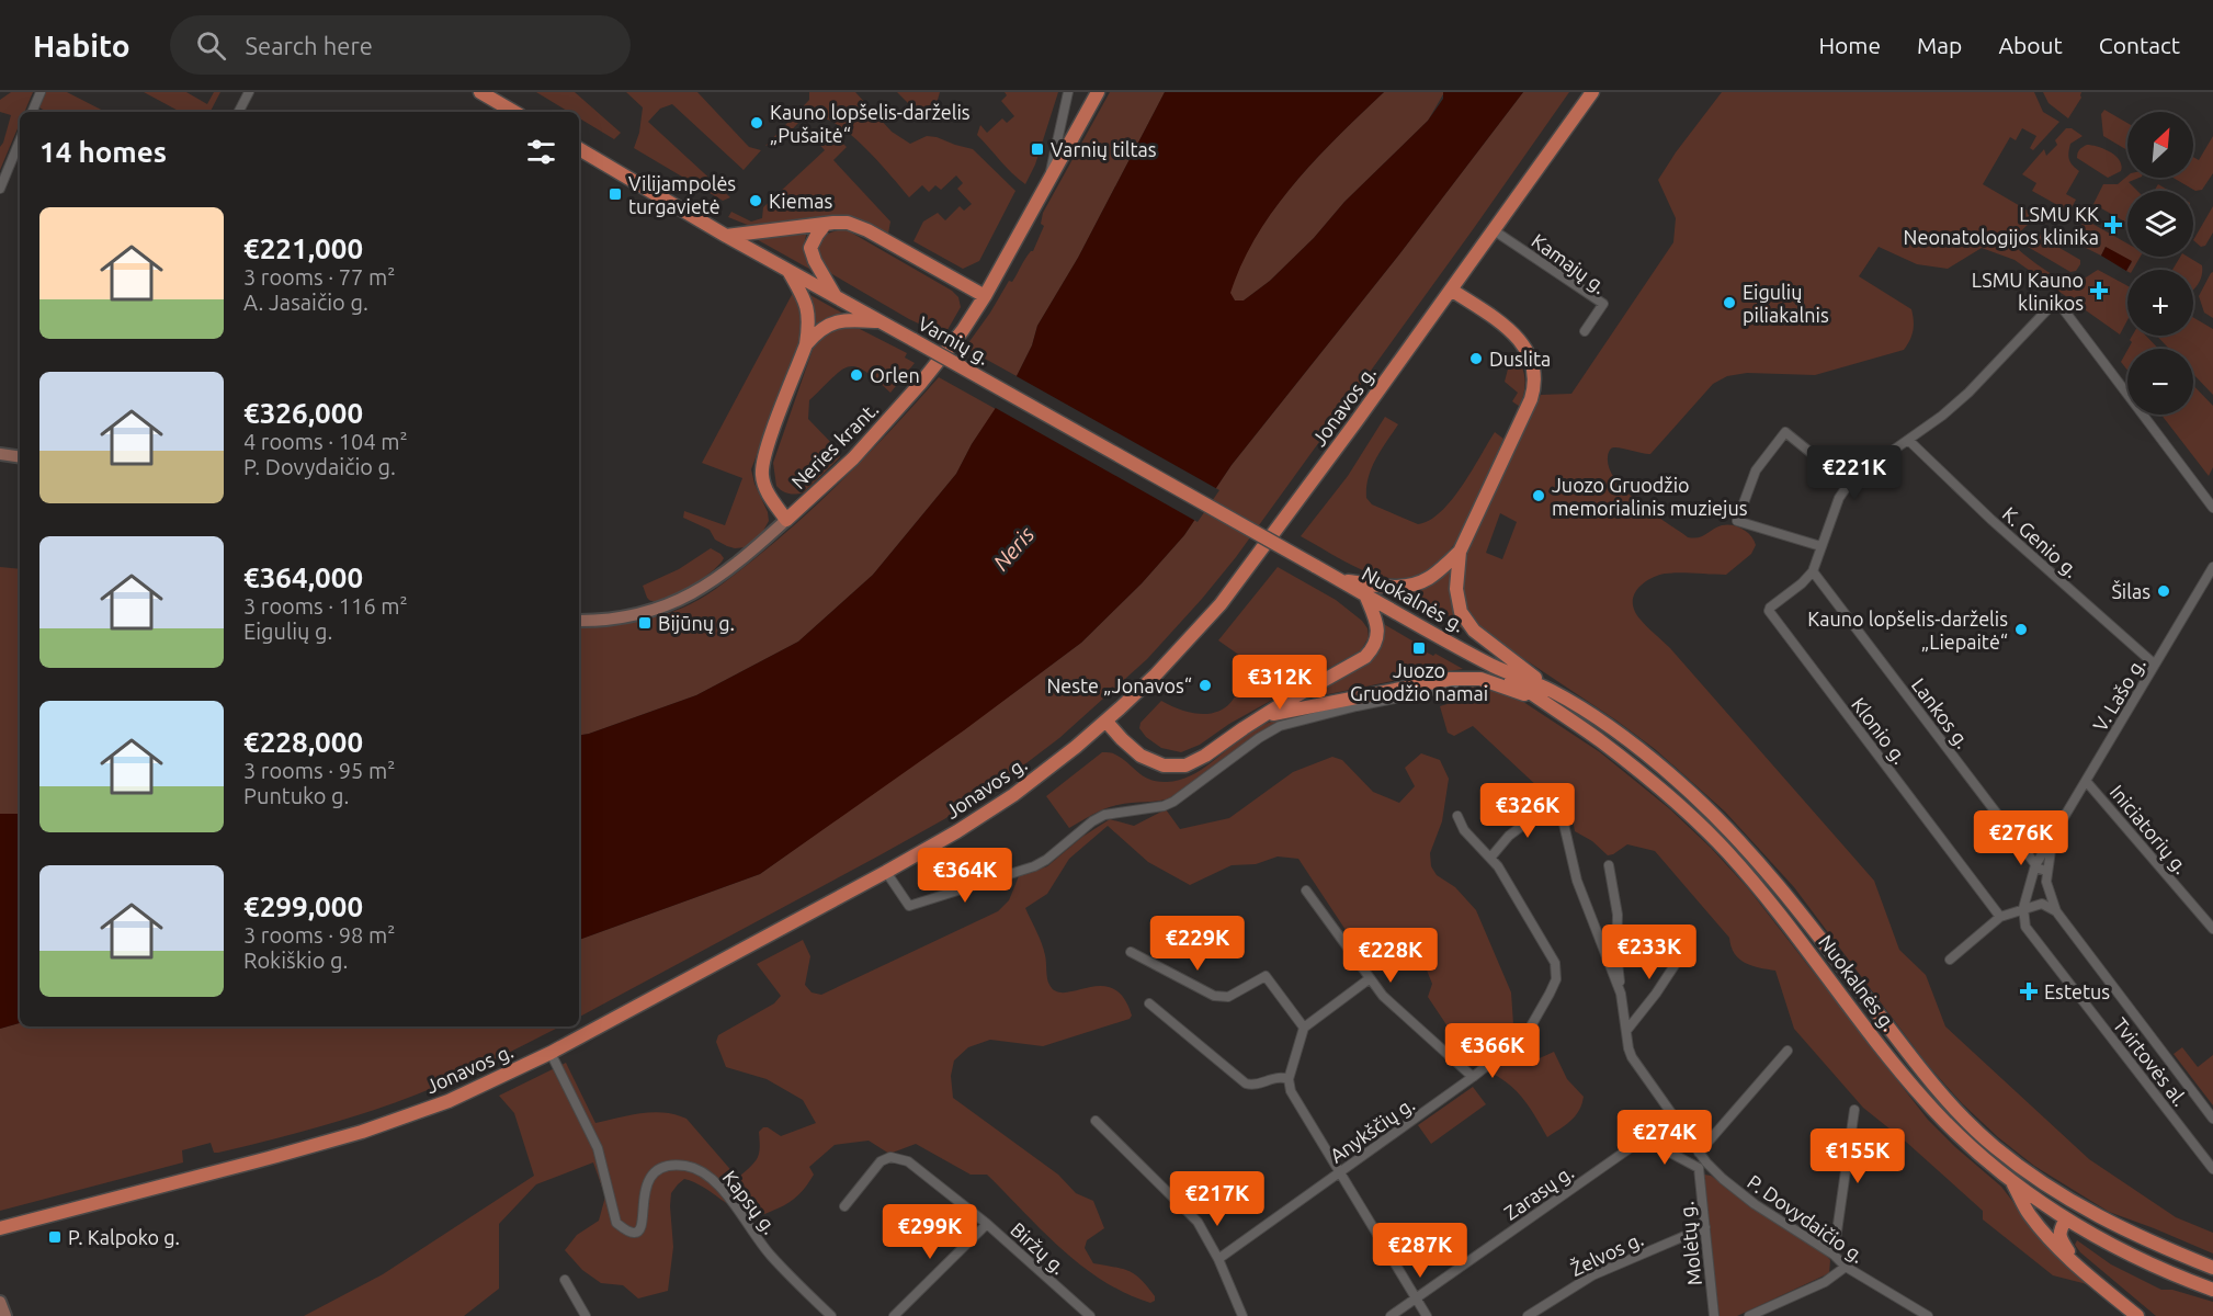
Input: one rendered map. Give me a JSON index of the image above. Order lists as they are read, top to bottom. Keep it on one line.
{"streets":{"main road":["Varnių g.","Jonavos g.","Neries krant.","Nuokalnės g."],"street":["Kamajų g.","K. Genio g.","V. Lašo g.","Lankos g.","Klonio g.","Iniciatorių g.","Tvirtovės al.","Anykščių g.","Zarasų g.","Kapsų g.","P. Dovydaičio g.","Molėtų g.","Biržų g.","Želvos g."]},"crossings":[["Kamajų g.","Jonavos g."],["Varnių g.","Nuokalnės g."],["Jonavos g.","Kapsų g."],["K. Genio g.","V. Lašo g."],["V. Lašo g.","Lankos g."],["V. Lašo g.","Iniciatorių g."],["V. Lašo g.","Tvirtovės al."],["Lankos g.","Klonio g."],["Anykščių g.","P. Dovydaičio g."],["Zarasų g.","P. Dovydaičio g."],["P. Dovydaičio g.","Molėtų g."],["Molėtų g.","Želvos g."]],"water":["Neris"],"places":{"other":["Kauno lopšelis-darželis „Pušaitė“","Kiemas","Eigulių piliakalnis","Duslita","Orlen","Juozo Gruodžio memorialinis muziejus","Šilas","Kauno lopšelis-darželis „Liepaitė“","Neste „Jonavos“"],"transit":["Varnių tiltas","Vilijampolės turgavietė","Bijūnų g.","Juozo Gruodžio namai","P. Kalpoko g."],"health":["LSMU KK Neonatologijos klinika","LSMU Kauno klinikos","Estetus"]},"north":"top right","page":{"header":"Habito","search":"Search here","nav":["Home","Map","About","Contact"],"map_buttons":["+","−"],"heading":"14 homes","list":[{"name":"€221,000","note":"3 rooms · 77 m² · A. Jasaičio g."},{"name":"€326,000","note":"4 rooms · 104 m² · P. Dovydaičio g."},{"name":"€364,000","note":"3 rooms · 116 m² · Eigulių g."},{"name":"€228,000","note":"3 rooms · 95 m² · Puntuko g."},{"name":"€299,000","note":"3 rooms · 98 m² · Rokiškio g."}],"price":["€221K","€312K","€326K","€276K","€364K","€229K","€233K","€228K","€366K","€274K","€155K","€217K","€299K","€287K"]}}
